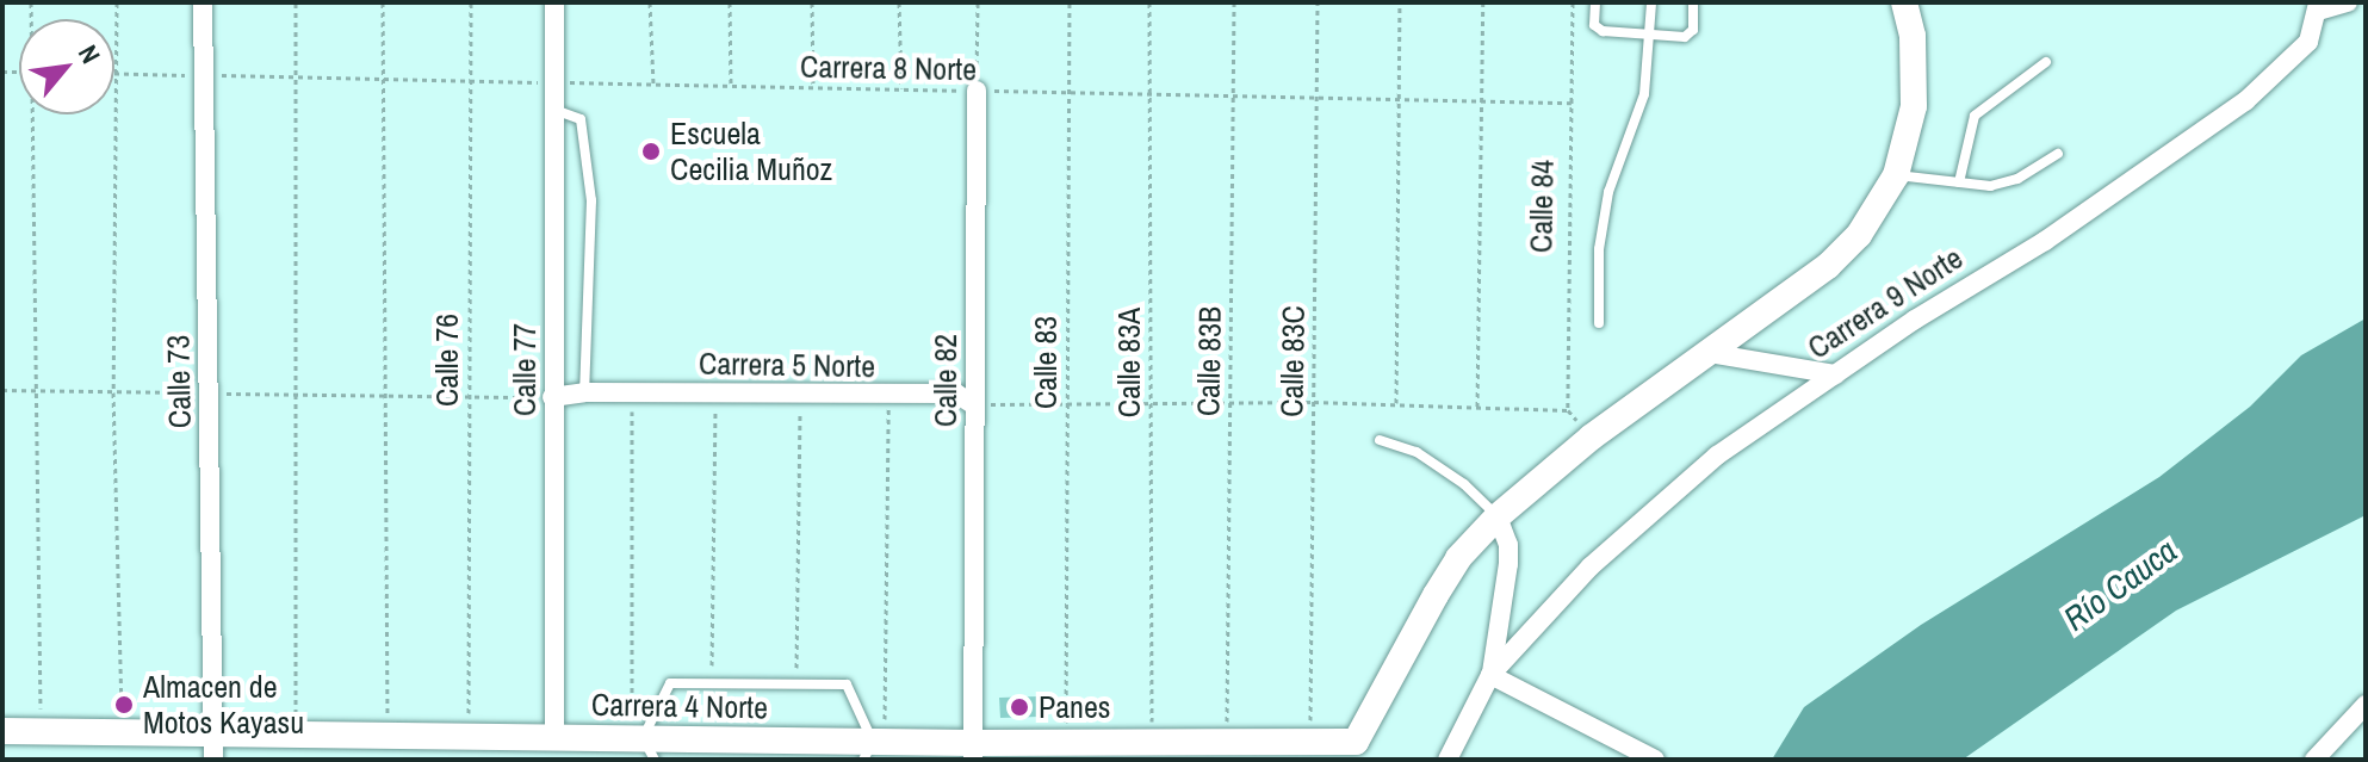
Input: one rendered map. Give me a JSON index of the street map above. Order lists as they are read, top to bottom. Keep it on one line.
{"streets":{"street":["Carrera 9 Norte","Carrera 5 Norte","Calle 77","Calle 82","Calle 73","Carrera 4 Norte"],"path":["Carrera 8 Norte","Calle 84","Calle 76","Calle 83B","Calle 83C","Calle 83","Calle 83A"]},"crossings":[["Carrera 8 Norte","Calle 84"],["Carrera 8 Norte","Calle 76"],["Carrera 8 Norte","Calle 83B"],["Carrera 8 Norte","Calle 83C"],["Carrera 8 Norte","Calle 83"],["Carrera 8 Norte","Calle 83A"],["Carrera 8 Norte","Calle 77"],["Carrera 8 Norte","Calle 82"],["Carrera 8 Norte","Calle 73"],["Carrera 9 Norte","Carrera 4 Norte"],["Carrera 5 Norte","Calle 77"],["Carrera 5 Norte","Calle 82"],["Calle 77","Carrera 4 Norte"],["Calle 82","Carrera 4 Norte"],["Calle 73","Carrera 4 Norte"]],"water":["Río Cauca"],"places":["Escuela Cecilia Muñoz","Almacen de Motos Kayasu","Panes"],"north":"top right"}
